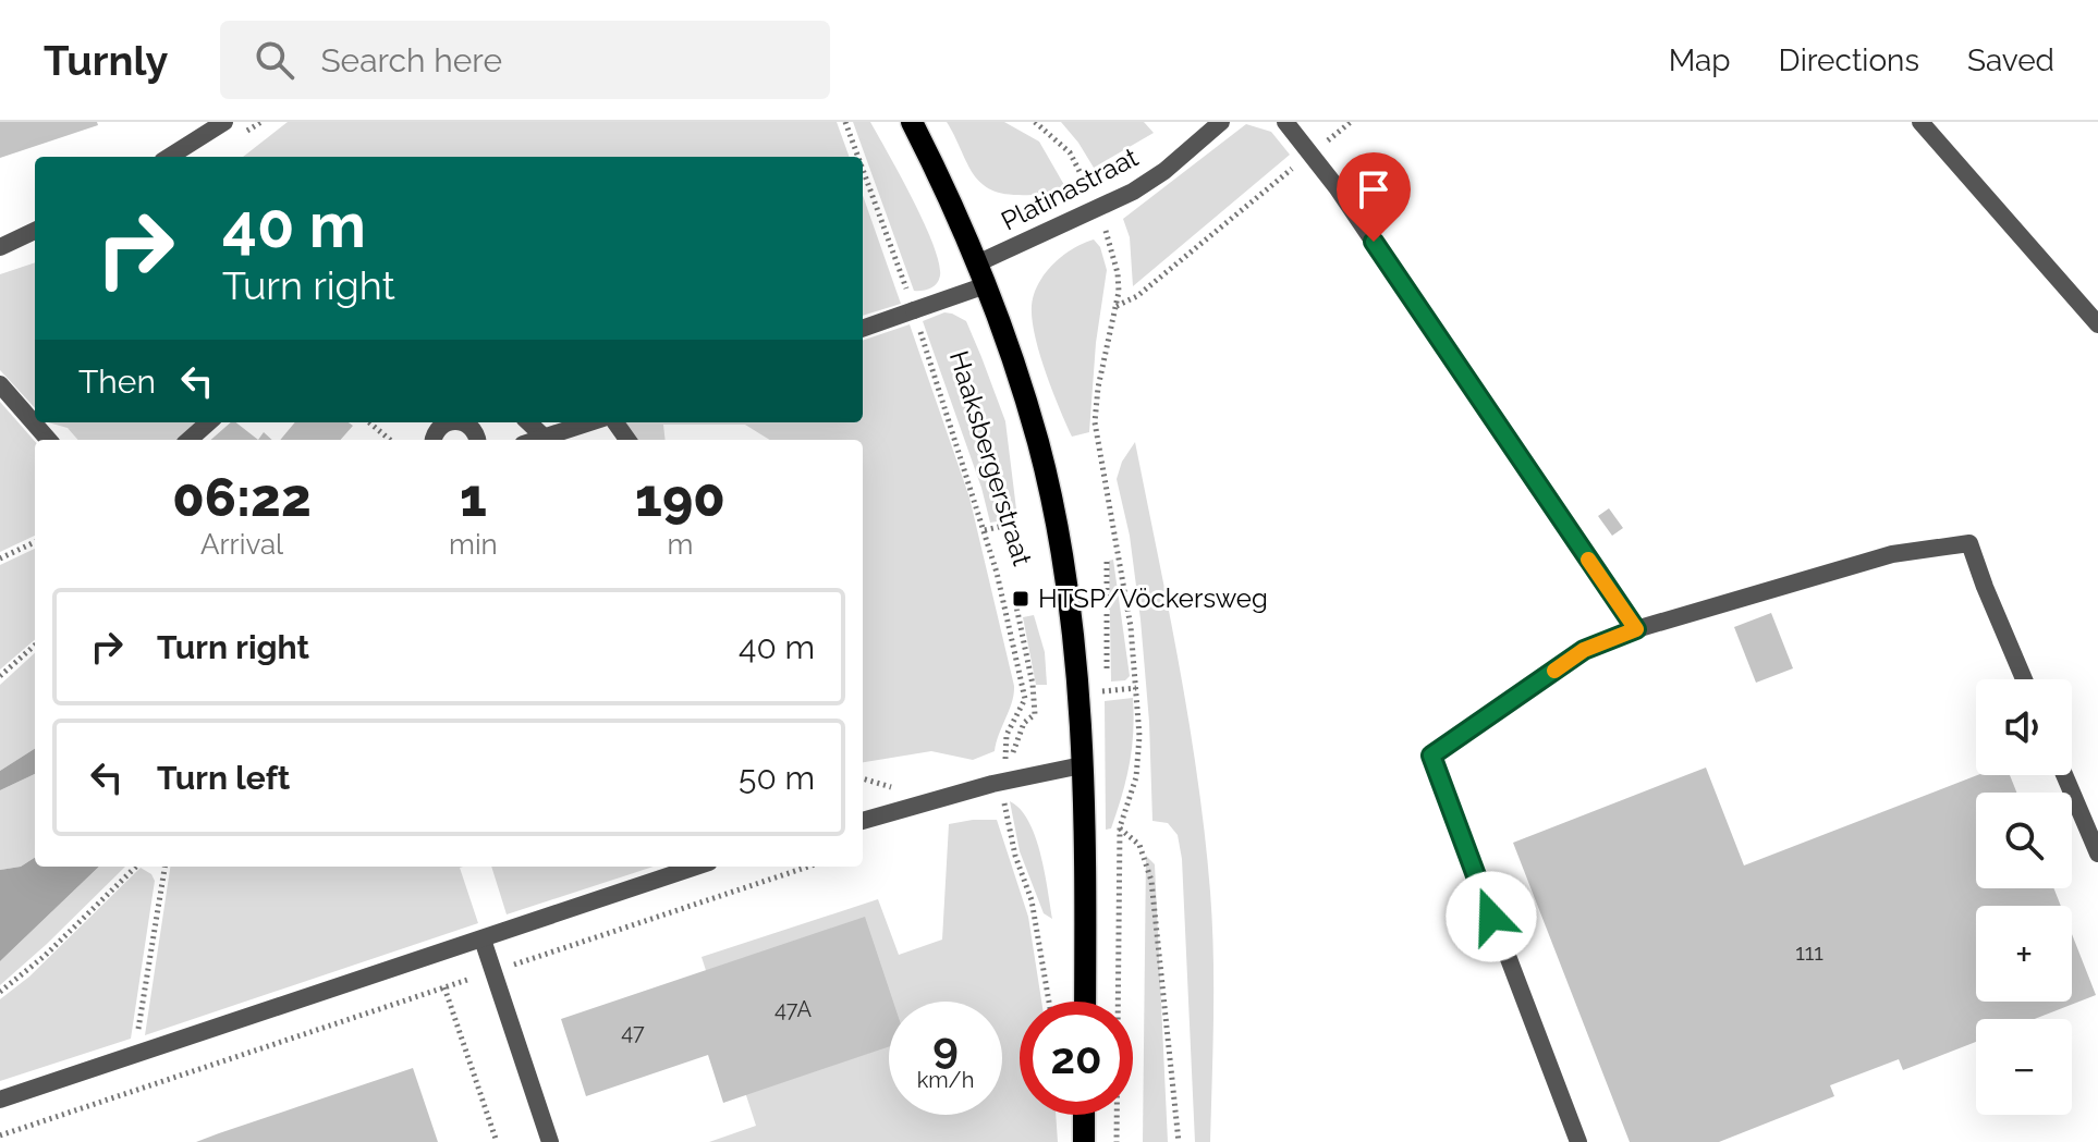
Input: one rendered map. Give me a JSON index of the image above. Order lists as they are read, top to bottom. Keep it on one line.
{"streets":{"main road":["Haaksbergerstraat"],"street":["Platinastraat"]},"crossings":[["Platinastraat","Haaksbergerstraat"]],"places":{"transit":["HTSP/Vöckersweg"]},"house_numbers":["111","47A","47"],"page":{"header":"Turnly","search":"Search here","nav":["Map","Directions","Saved"],"turn":["40 m","Turn right"],"then":"Then","eta":["06:22","Arrival","1","min","190","m"],"list":[{"name":"Turn right","value":"40 m"},{"name":"Turn left","value":"50 m"}],"map_buttons":["+","−"],"speed":"9 km/h","limit":"20"}}
